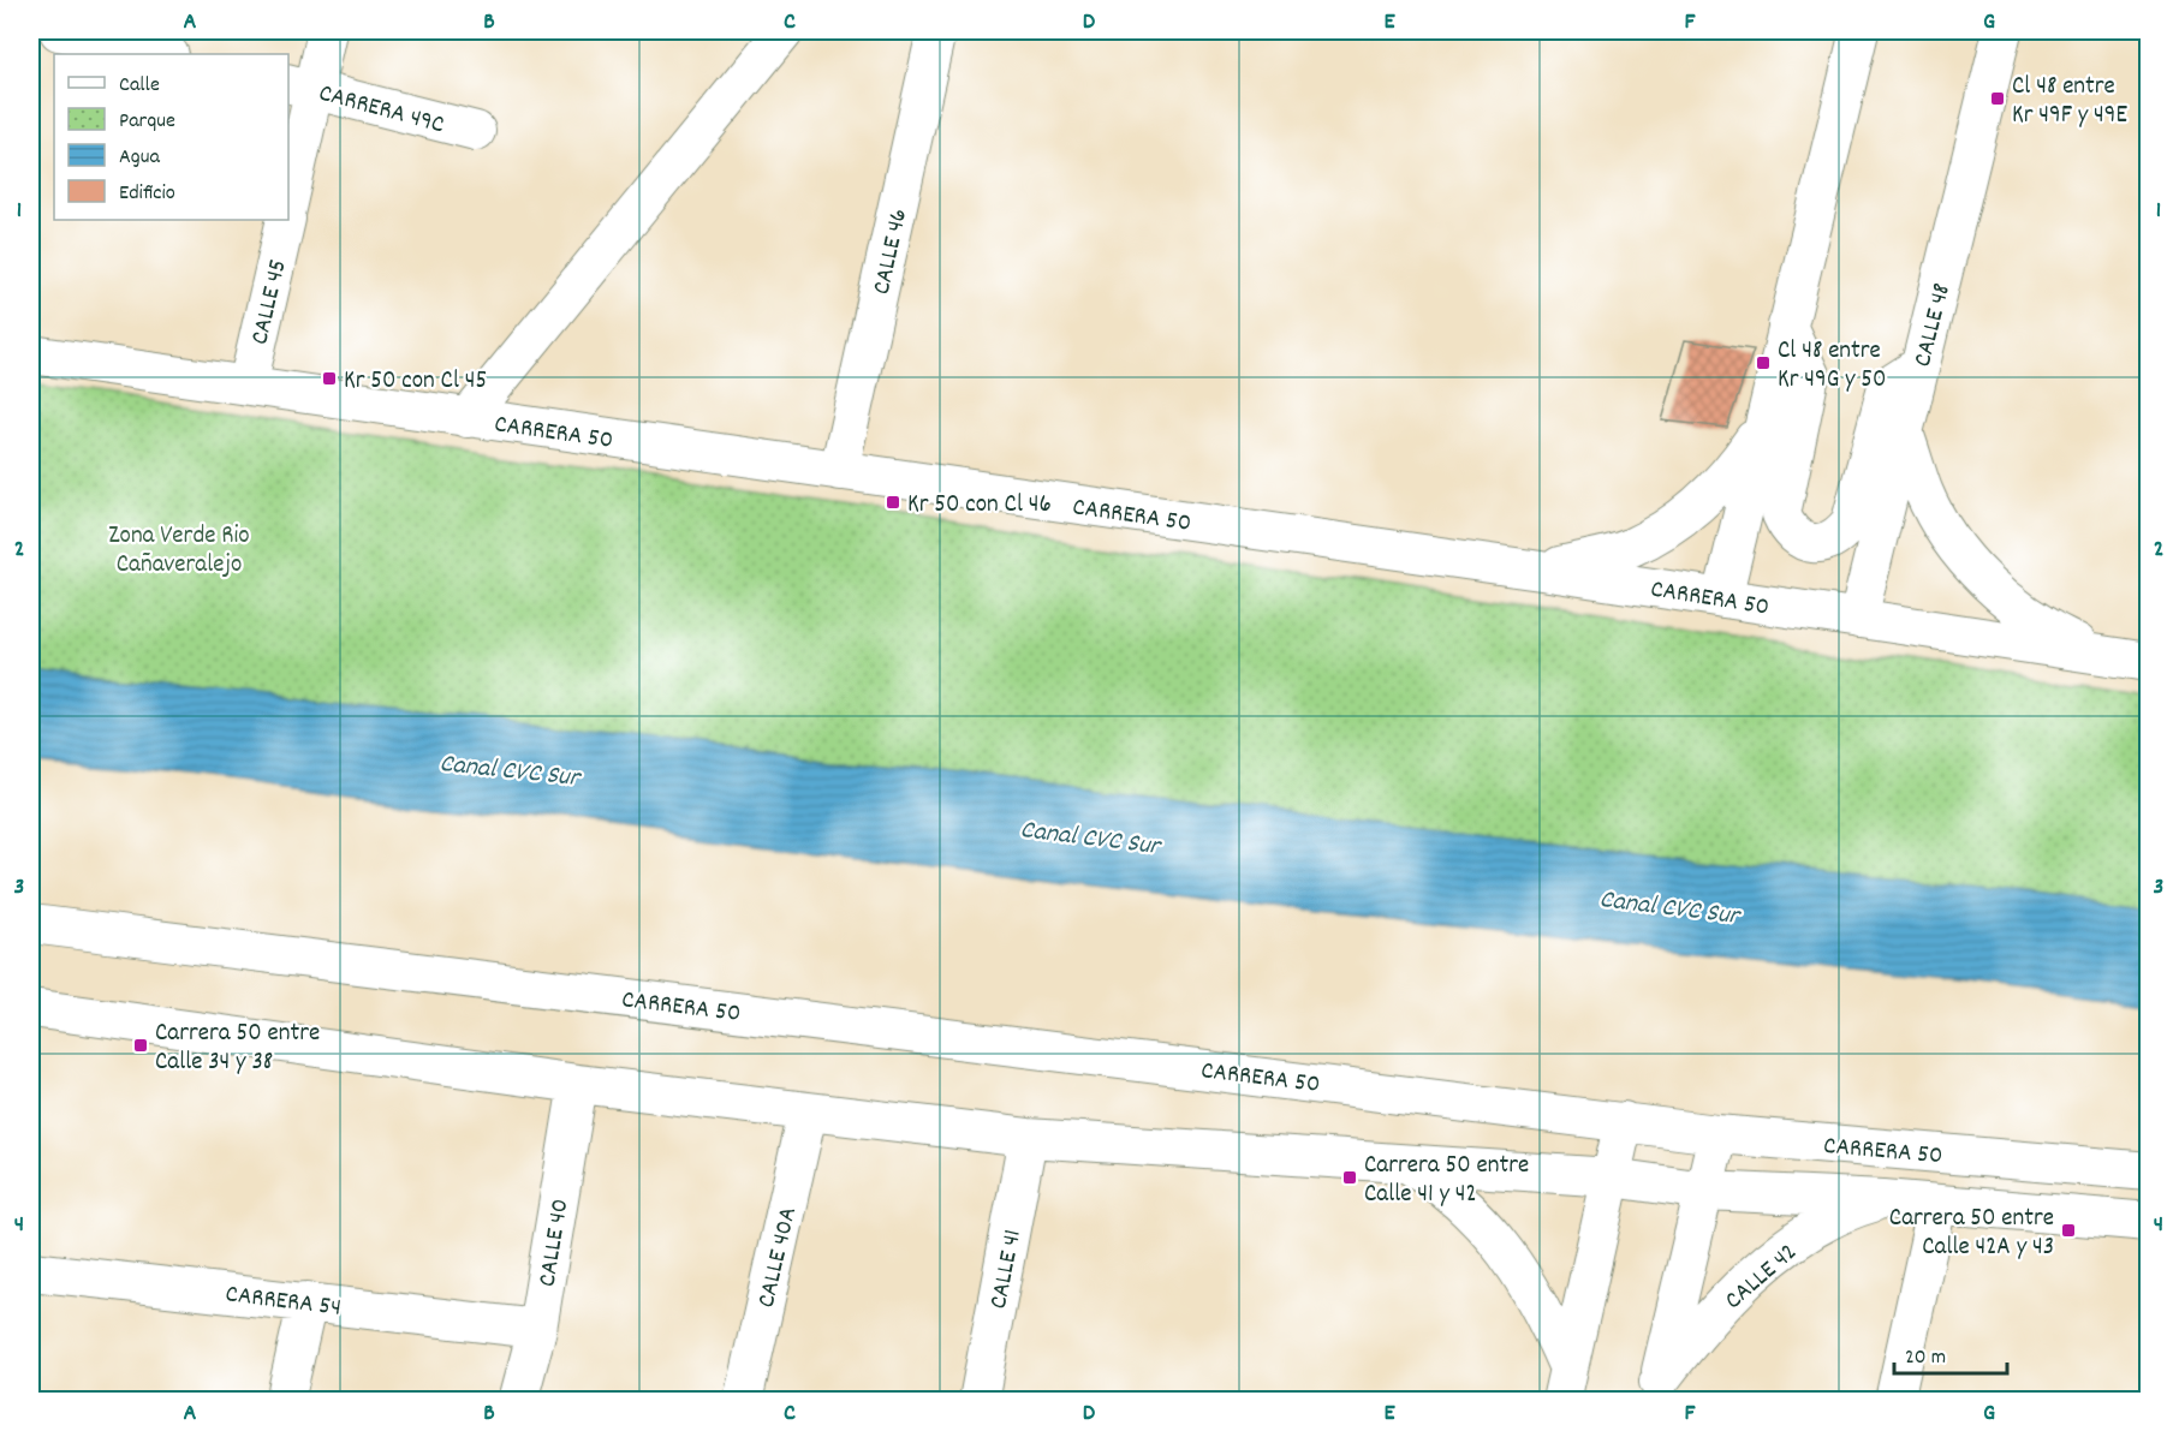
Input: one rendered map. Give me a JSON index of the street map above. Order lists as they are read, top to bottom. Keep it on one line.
{"streets":{"street":["CARRERA 49C","CALLE 46","CALLE 45","CALLE 48","CARRERA 50","CALLE 40","CALLE 40A","CALLE 41","CALLE 42","CARRERA 54"]},"crossings":[["CARRERA 49C","CALLE 45"],["CALLE 46","CARRERA 50"],["CALLE 45","CARRERA 50"],["CALLE 48","CARRERA 50"],["CARRERA 50","CALLE 40"],["CARRERA 50","CALLE 40A"],["CARRERA 50","CALLE 41"],["CARRERA 50","CALLE 42"],["CALLE 40","CARRERA 54"]],"water":["Canal CVC Sur"],"parks":["Zona Verde Rio Cañaveralejo"],"places":{"transit":["Cl 48 entre Kr 49F y 49E","Cl 48 entre Kr 49G y 50","Kr 50 con Cl 45","Kr 50 con Cl 46","Carrera 50 entre Calle 34 y 38","Carrera 50 entre Calle 41 y 42","Carrera 50 entre Calle 42A y 43"]},"legend":["Calle","Parque","Agua","Edificio"],"scale_bar":"20 m","grid":{"columns":["A","B","C","D","E","F","G"],"rows":["1","2","3","4"]}}
